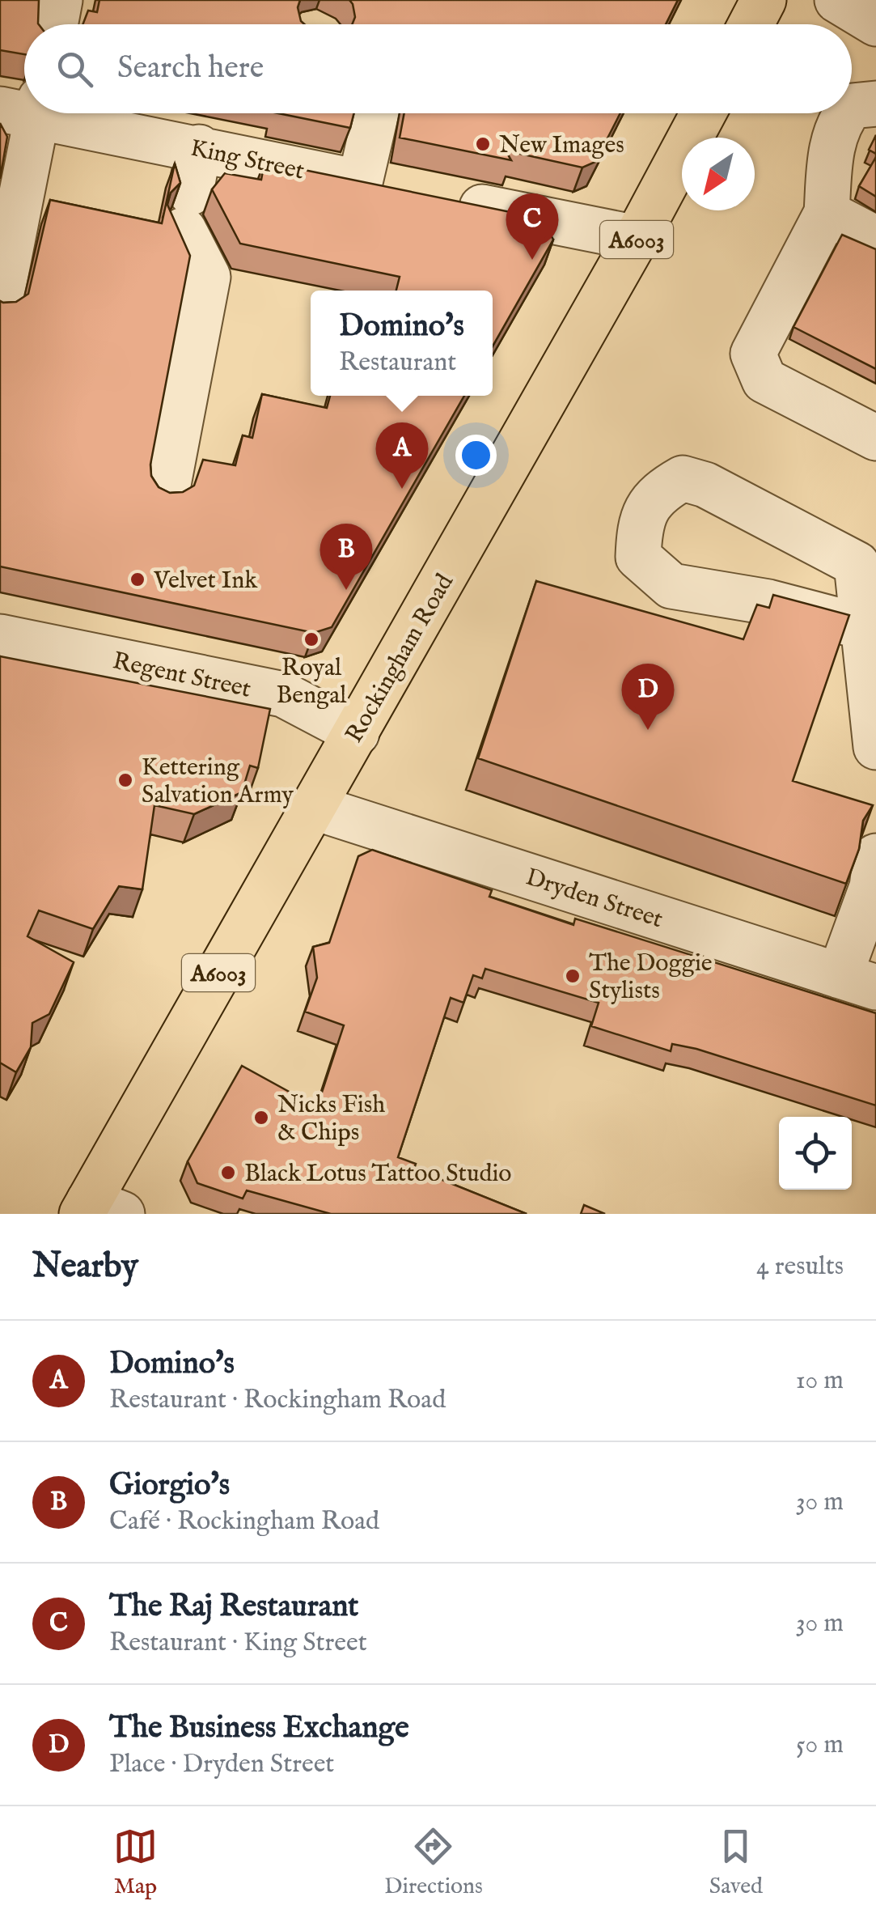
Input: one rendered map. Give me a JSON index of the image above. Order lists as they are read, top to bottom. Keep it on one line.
{"streets":{"main road":["A6003","Rockingham Road"],"street":["King Street","Regent Street","Dryden Street"]},"crossings":[["Rockingham Road","Regent Street"],["Rockingham Road","Dryden Street"]],"places":["New Images","Velvet Ink","Royal Bengal","Kettering Salvation Army","The Doggie Stylists","Nicks Fish & Chips","Black Lotus Tattoo Studio"],"north":"bottom left","page":{"search":"Search here","pins":["C","A","B","D"],"popup":["Domino's","Restaurant"],"heading":["Nearby","4 results"],"list":[{"mark":"A","name":"Domino's","note":"Restaurant · Rockingham Road","value":"10 m"},{"mark":"B","name":"Giorgio's","note":"Café · Rockingham Road","value":"30 m"},{"mark":"C","name":"The Raj Restaurant","note":"Restaurant · King Street","value":"30 m"},{"mark":"D","name":"The Business Exchange","note":"Place · Dryden Street","value":"50 m"}],"nav":["Map","Directions","Saved"]}}
